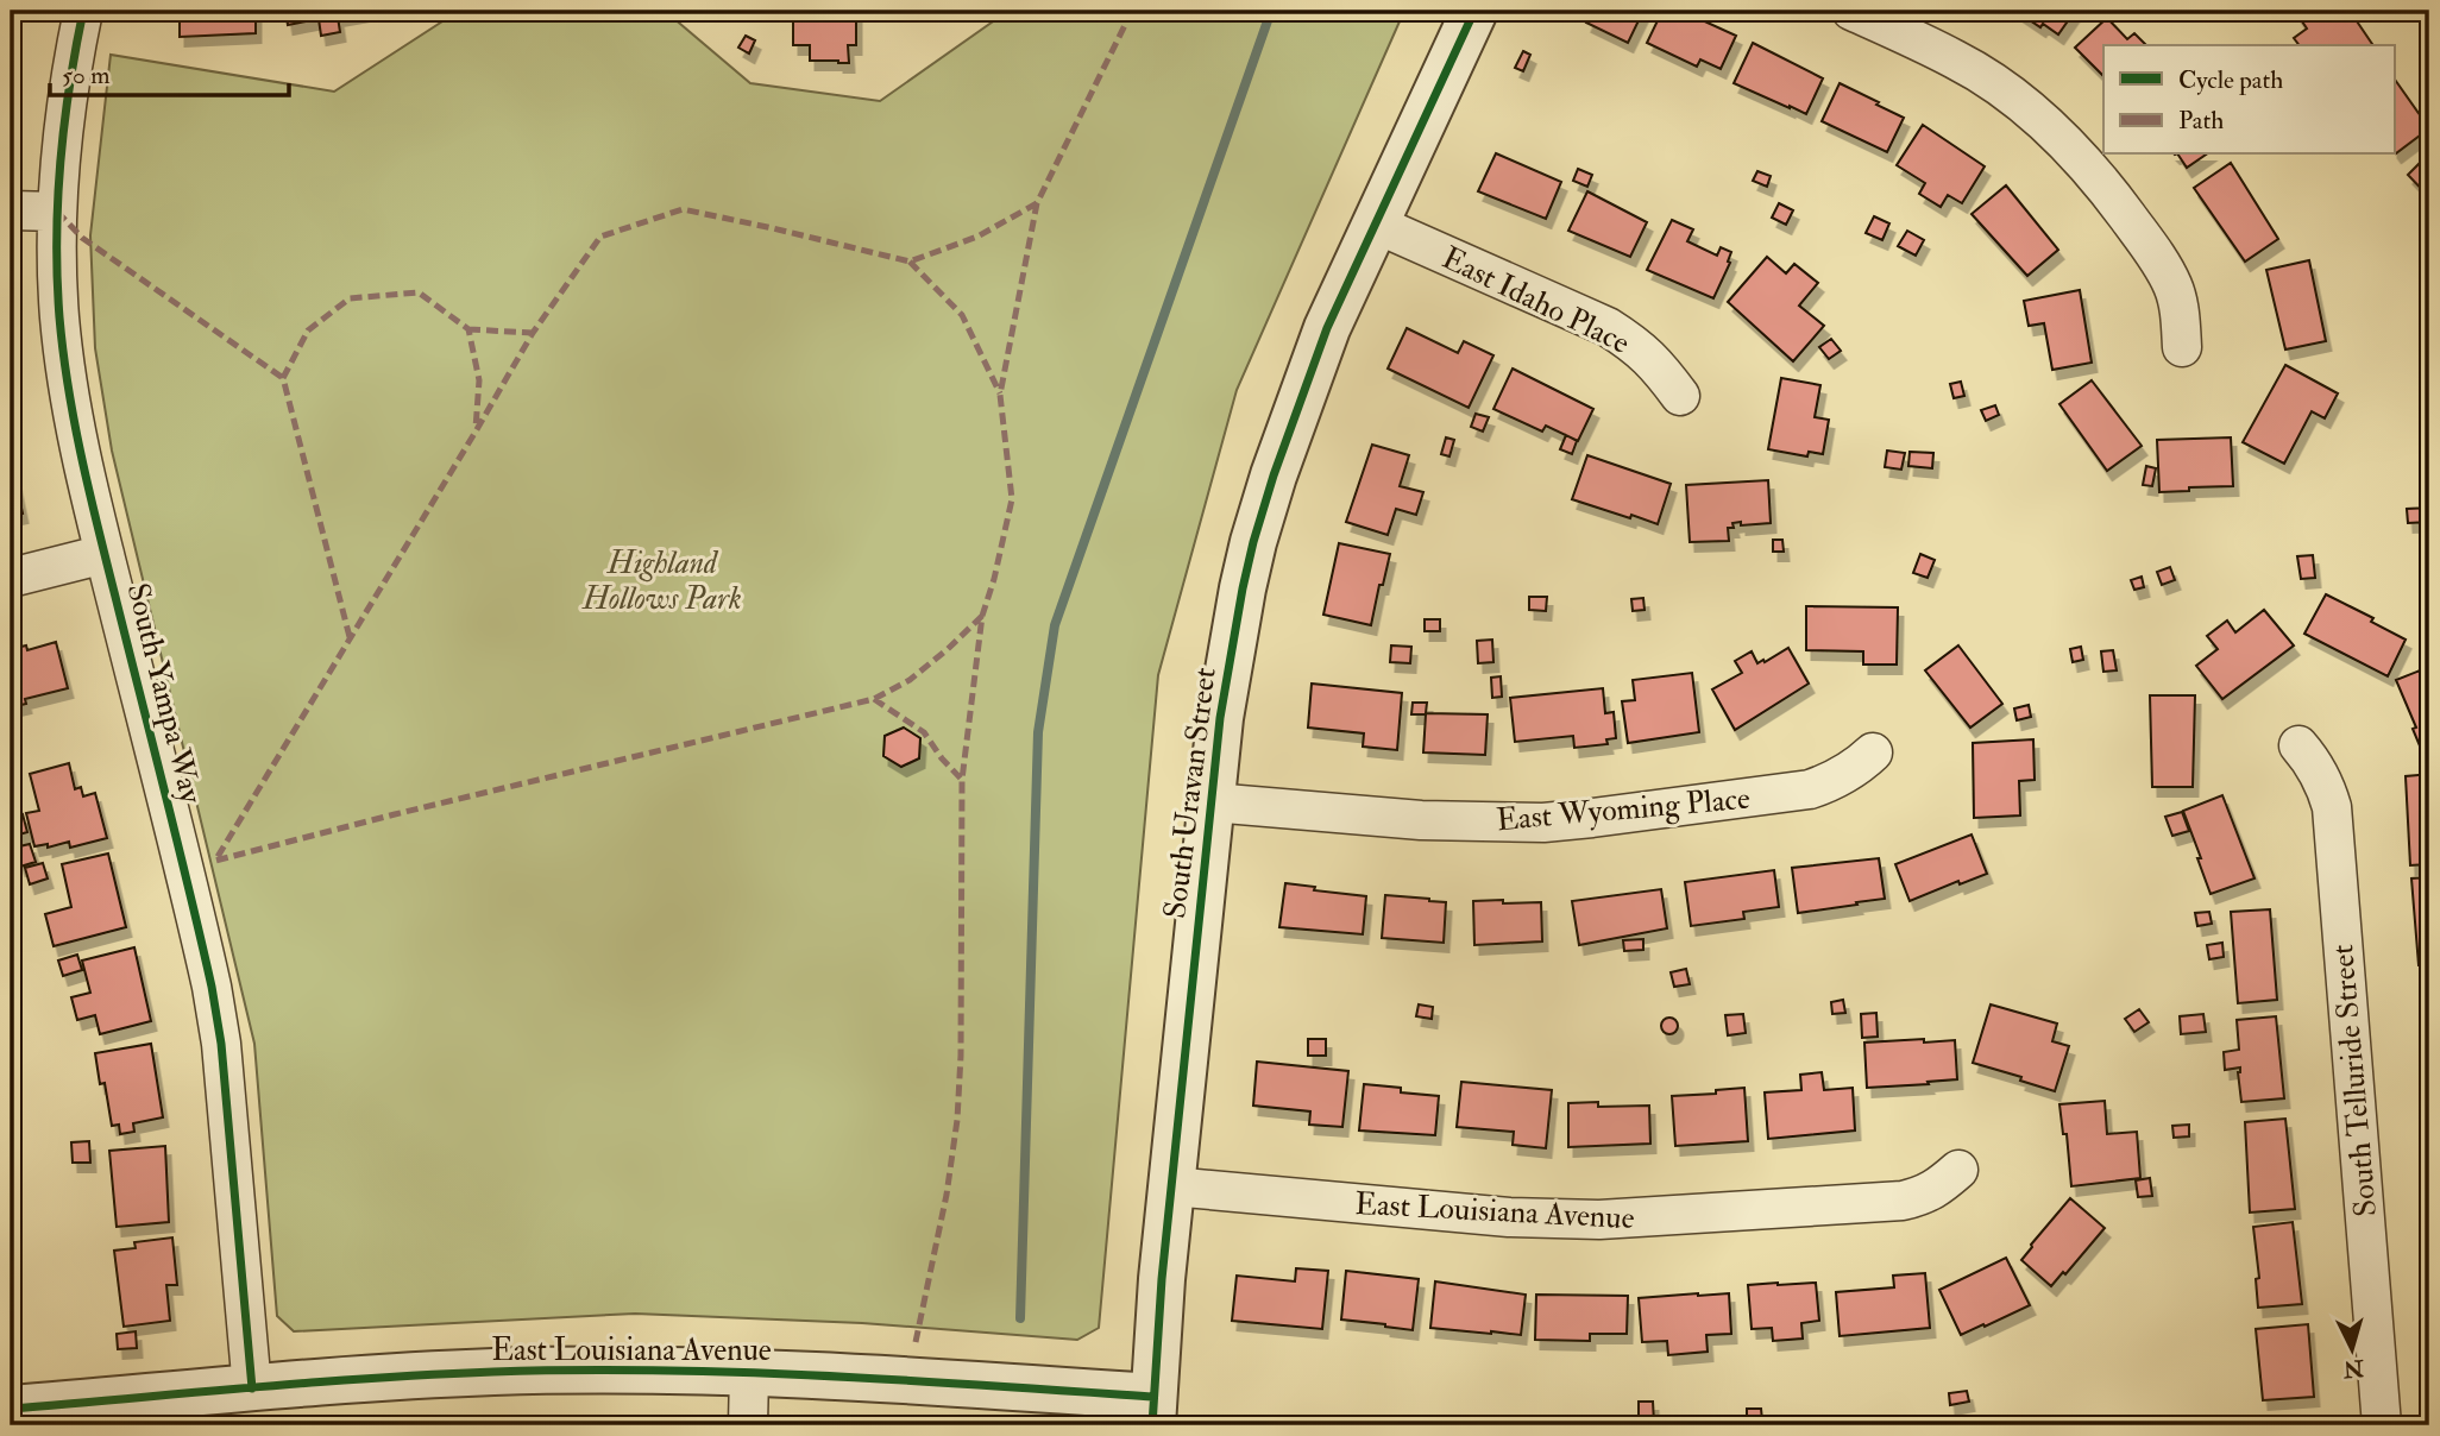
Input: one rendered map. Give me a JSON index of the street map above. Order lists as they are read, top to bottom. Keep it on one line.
{"streets":{"street":["East Idaho Place","South Yampa Way","South Uravan Street","East Wyoming Place","South Telluride Street","East Louisiana Avenue"]},"crossings":[["East Idaho Place","South Uravan Street"],["South Yampa Way","East Louisiana Avenue"],["South Uravan Street","East Wyoming Place"],["South Uravan Street","East Louisiana Avenue"]],"parks":["Highland Hollows Park"],"legend":["Cycle path","Path"],"scale_bar":"50 m","north":"bottom"}
